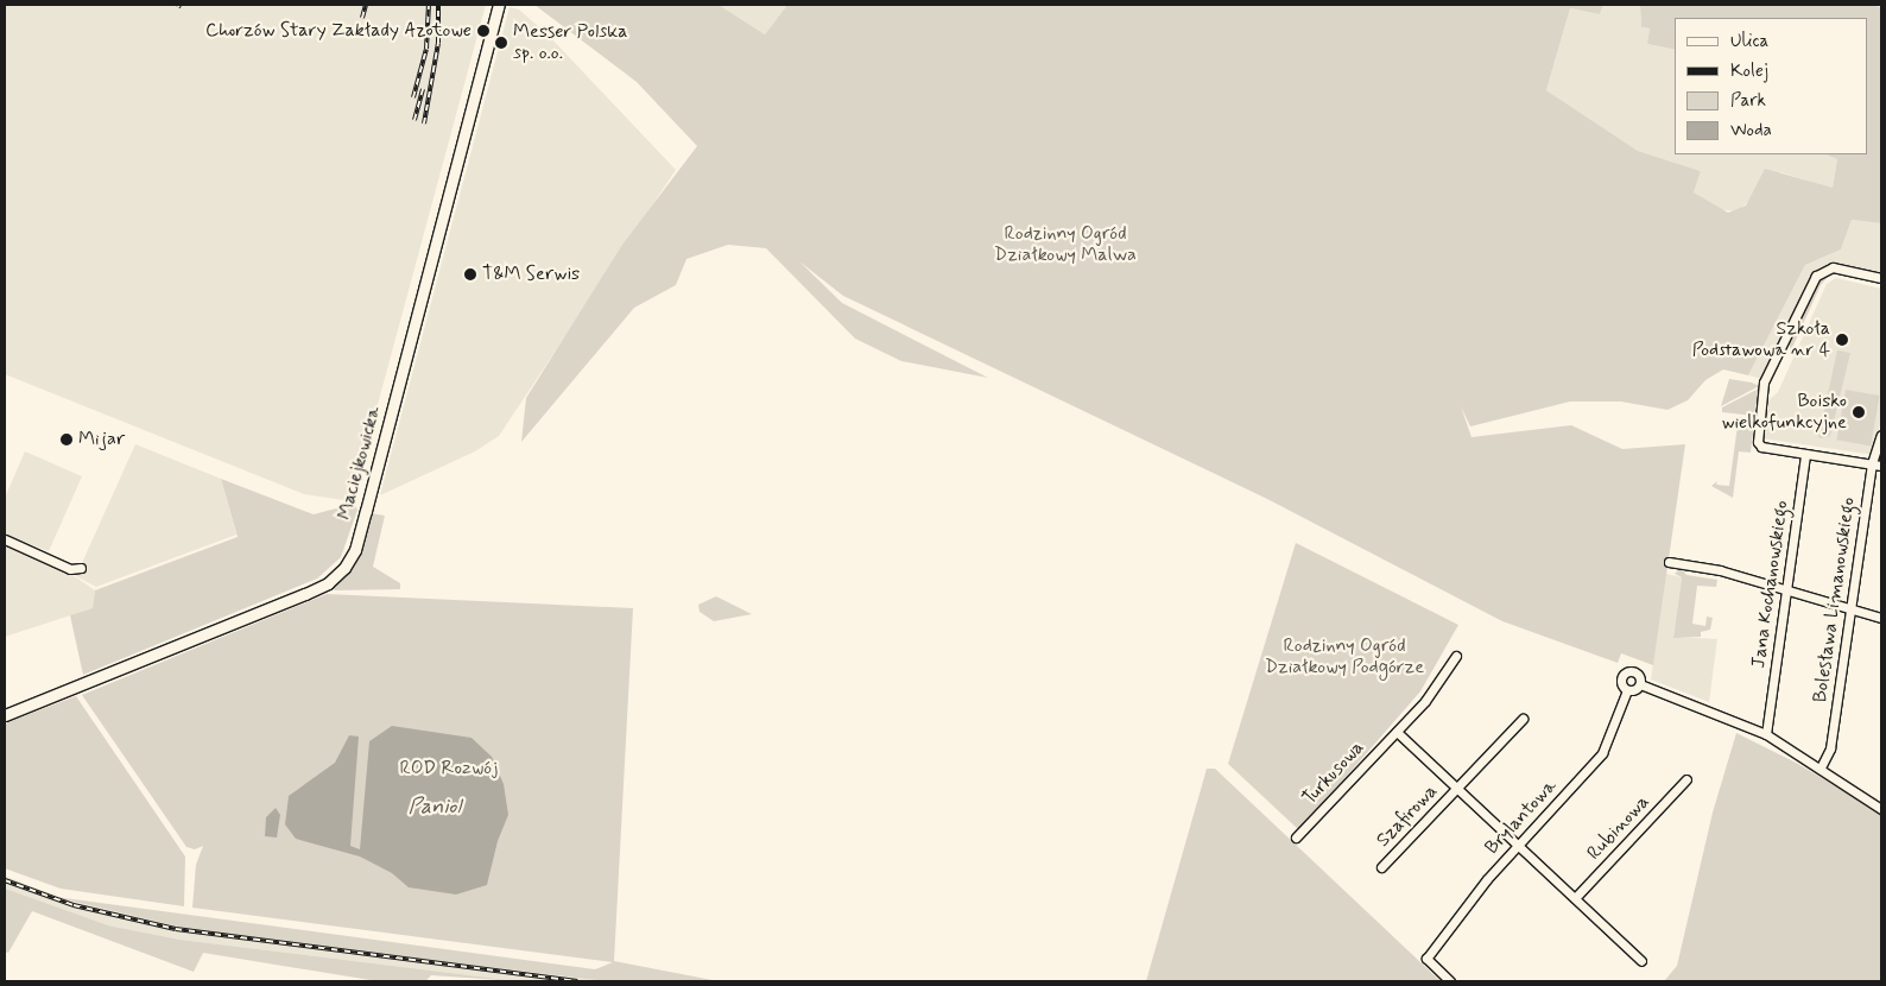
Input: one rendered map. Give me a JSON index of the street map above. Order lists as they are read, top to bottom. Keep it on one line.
{"streets":{"street":["Maciejkowicka","Jana Kochanowskiego","Bolesława Limanowskiego","Turkusowa","Szafirowa","Brylantowa","Rubinowa"]},"crossings":[["Szafirowa","Brylantowa"]],"water":["Paniol"],"parks":["Rodzinny Ogród Działkowy Malwa","Rodzinny Ogród Działkowy Podgórze","ROD Rozwój"],"places":["Chorzów Stary Zakłady Azotowe","Messer Polska sp. o.o.","T&M Serwis","Szkoła Podstawowa nr 4","Boisko wielkofunkcyjne","Mijar"],"legend":["Ulica","Kolej","Park","Woda"]}
